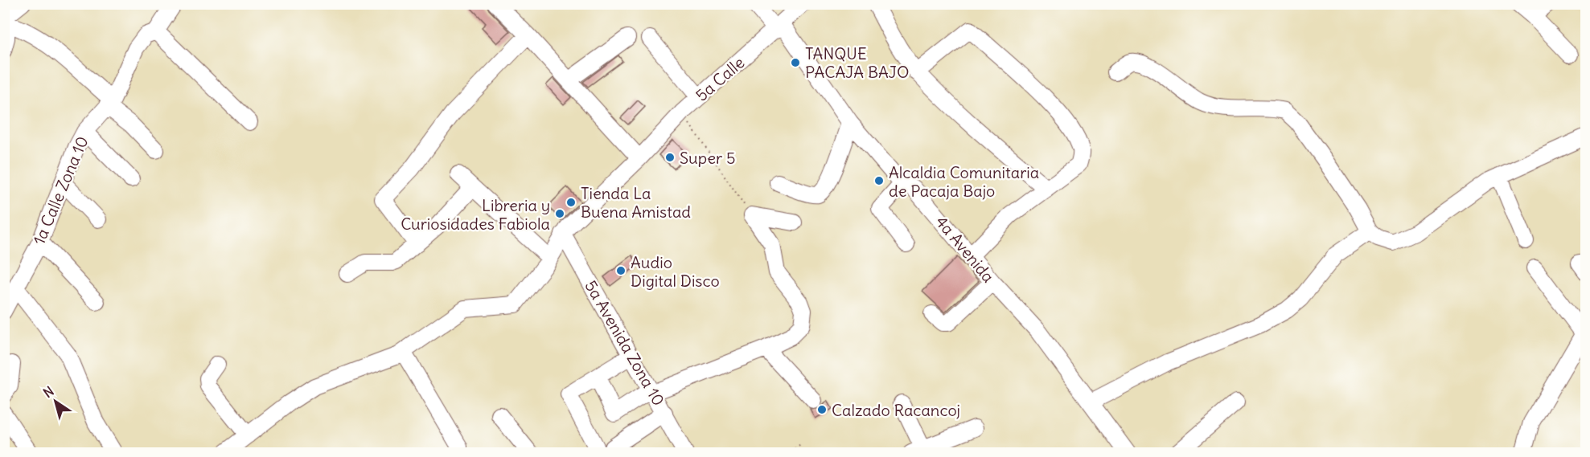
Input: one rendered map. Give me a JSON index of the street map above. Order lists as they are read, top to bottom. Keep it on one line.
{"streets":{"street":["5a Calle","1a Calle Zona 10","4a Avenida","5a Avenida Zona 10"]},"crossings":[["5a Calle","4a Avenida"],["5a Calle","5a Avenida Zona 10"]],"places":["TANQUE PACAJA BAJO","Super 5","Alcaldia Comunitaria de Pacaja Bajo","Tienda La Buena Amistad","Libreria y Curiosidades Fabiola","Audio Digital Disco","Calzado Racancoj"],"north":"top left"}
